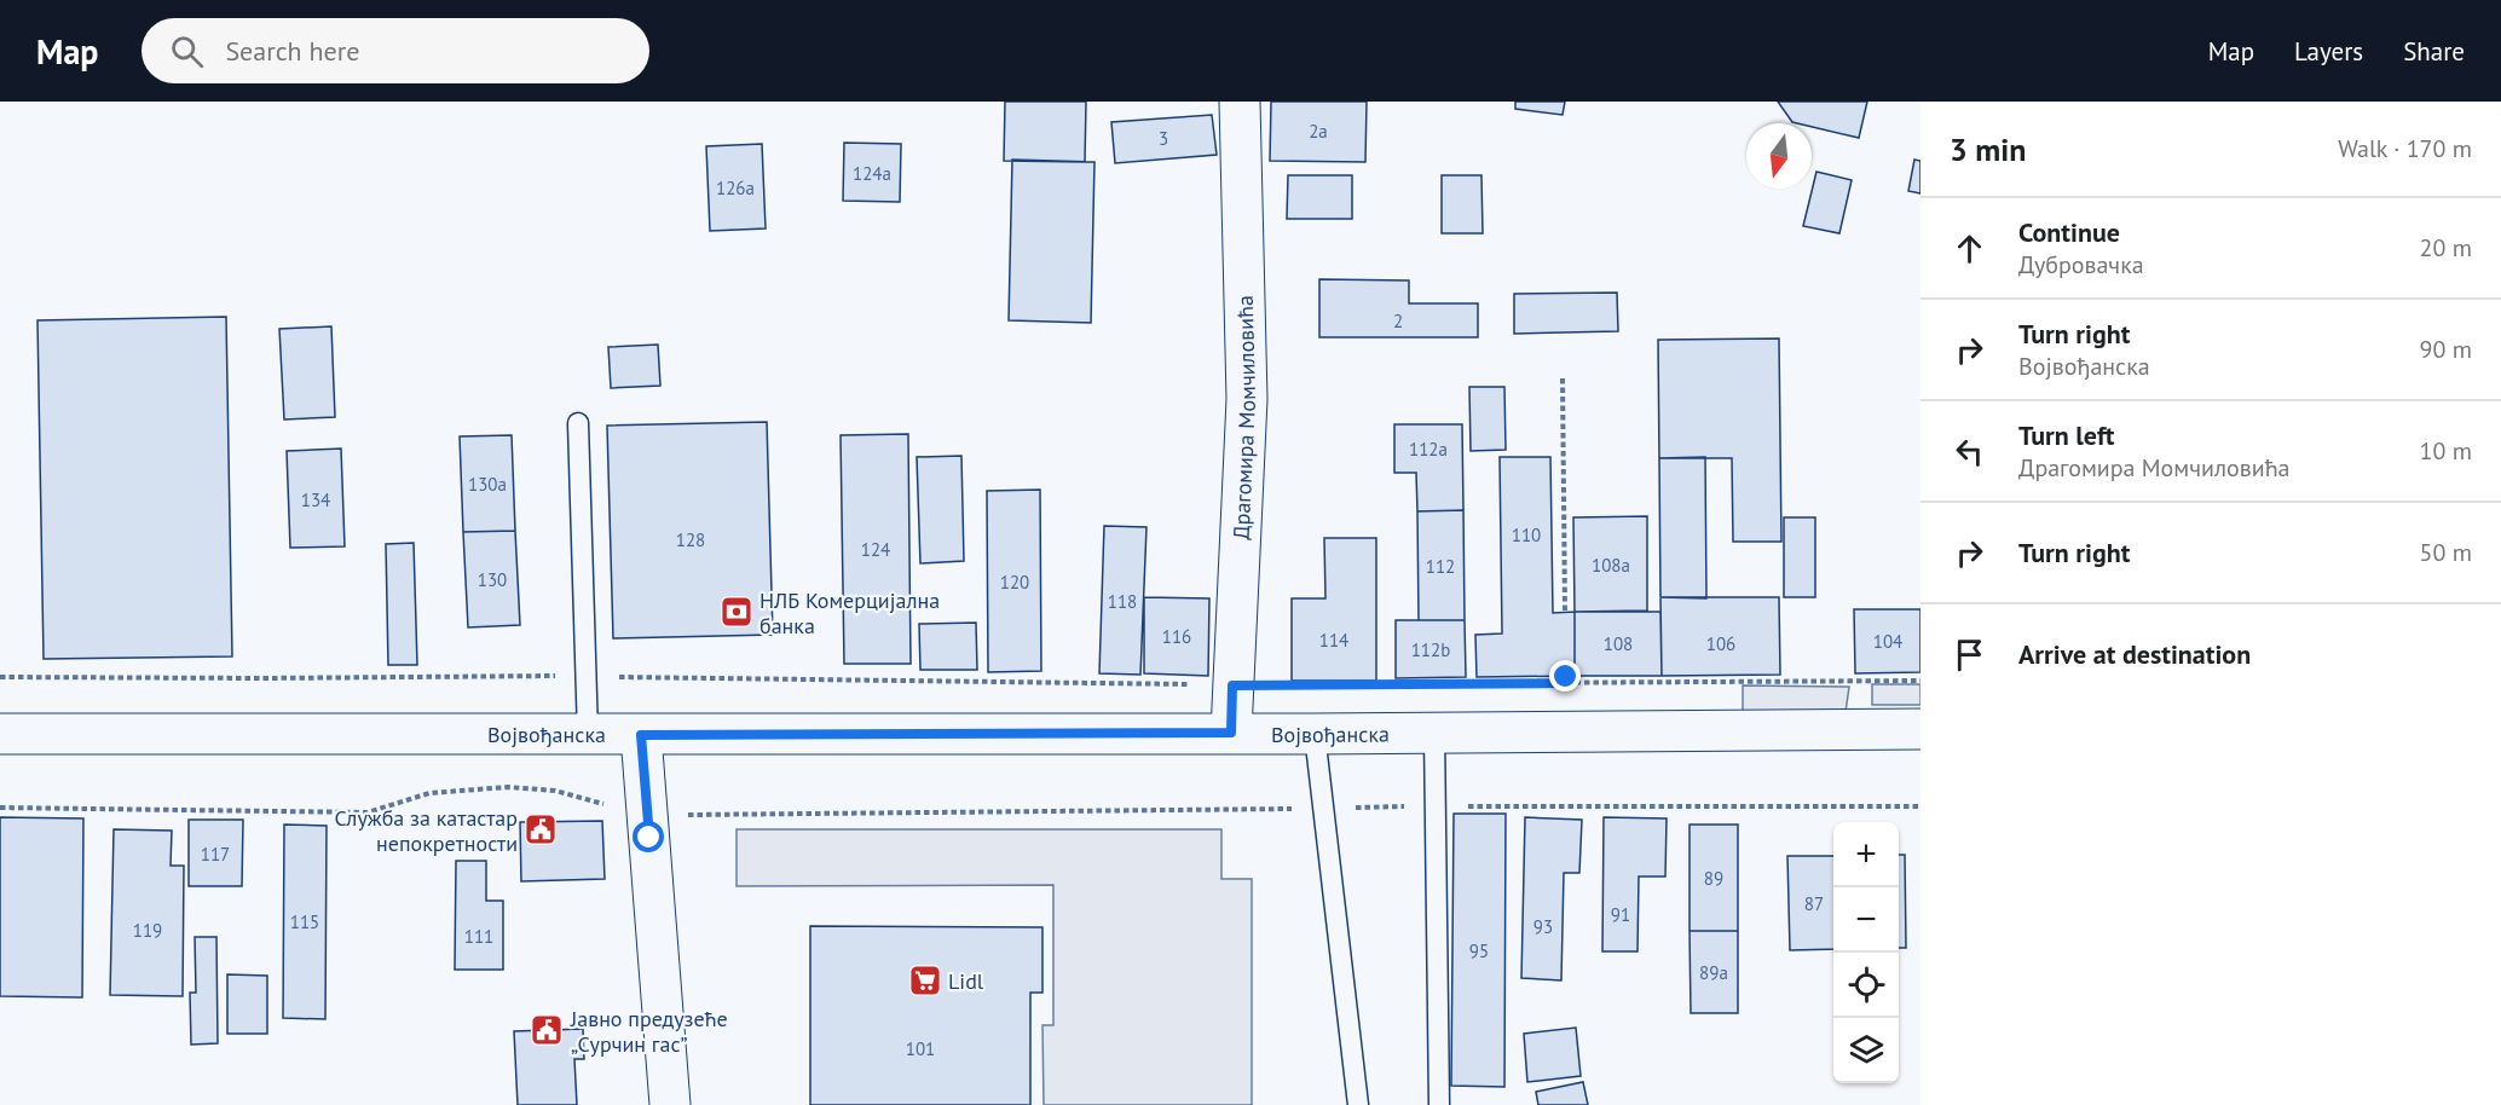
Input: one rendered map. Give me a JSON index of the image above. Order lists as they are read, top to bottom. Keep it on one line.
{"streets":{"main road":["Драгомира Момчиловића","Војвођанска"]},"crossings":[["Драгомира Момчиловића","Војвођанска"]],"places":{"bank":["НЛБ Комерцијална банка"],"public building":["Служба за катастар непокретности","Јавно предузеће „Сурчин гас”"],"supermarket":["Lidl"]},"house_numbers":["2a","3","124a","126a","2","112a","130a","134","110","128","124","108a","112","130","120","118","116","114","104","108","106","112b","117","89","87","91","115","93","119","111","95","89a","101"],"north":"bottom","page":{"header":"Map","search":"Search here","nav":["Map","Layers","Share"],"heading":["3 min","Walk · 170 m"],"list":[["Continue","Дубровачка","20 m"],["Turn right","Војвођанска","90 m"],["Turn left","Драгомира Момчиловића","10 m"],["Turn right","50 m"],"Arrive at destination"],"map_buttons":["+","−"]}}
